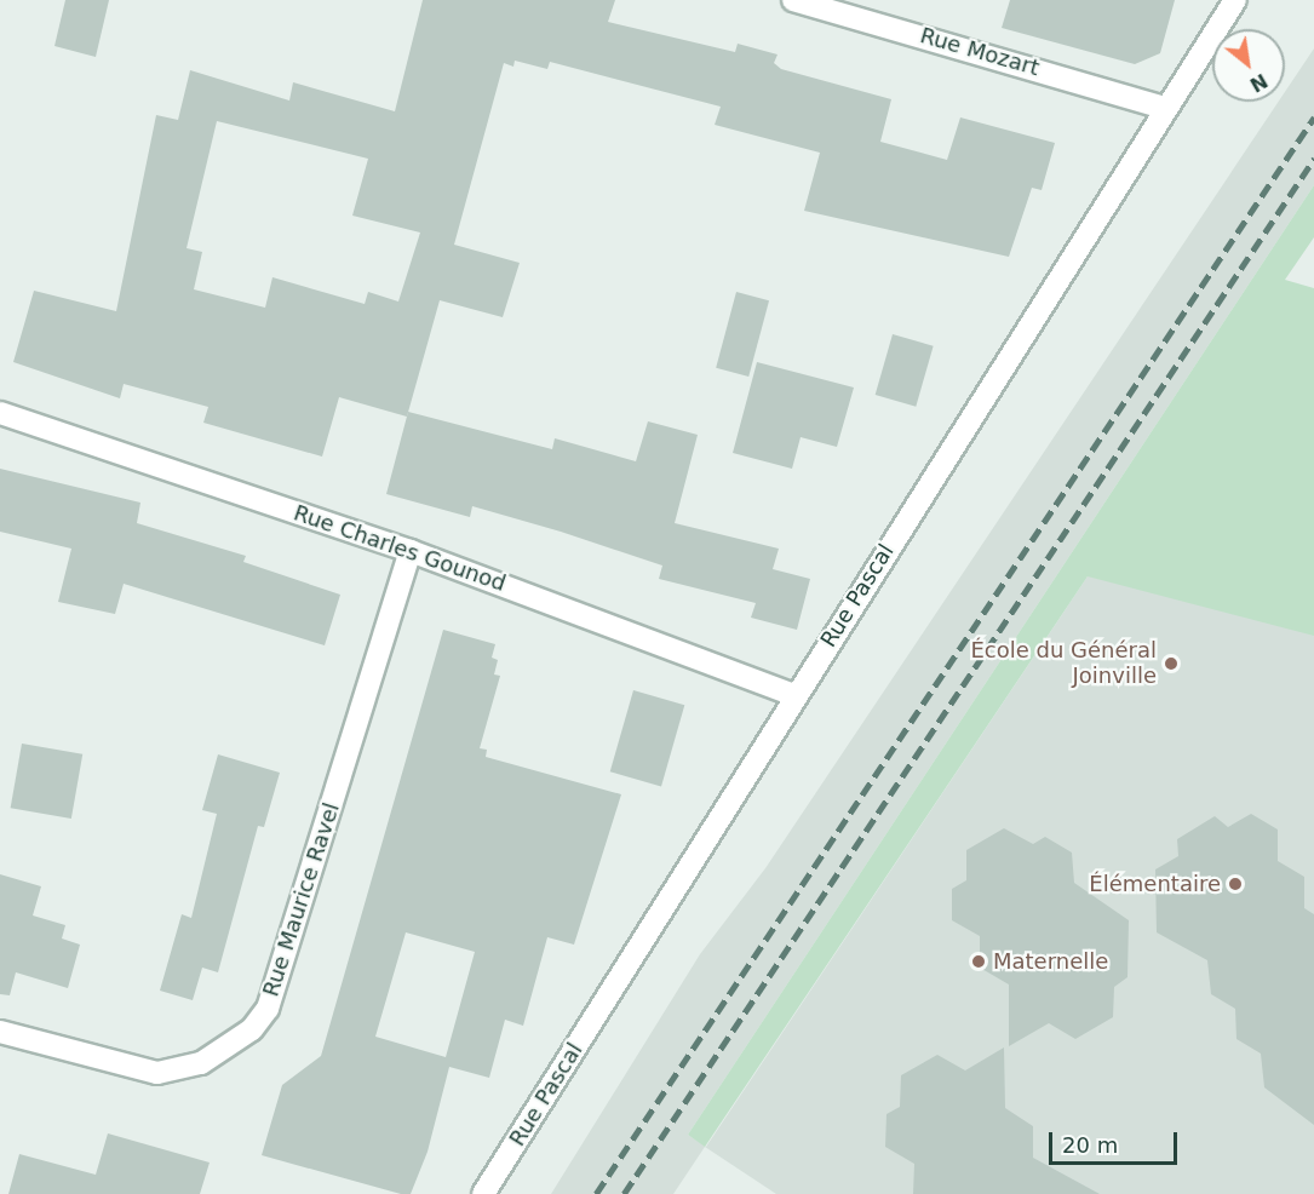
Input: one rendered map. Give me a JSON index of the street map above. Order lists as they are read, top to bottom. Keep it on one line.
{"streets":{"street":["Rue Mozart","Rue Charles Gounod","Rue Pascal","Rue Maurice Ravel"]},"crossings":[["Rue Mozart","Rue Pascal"],["Rue Charles Gounod","Rue Pascal"],["Rue Charles Gounod","Rue Maurice Ravel"]],"places":["École du Général Joinville","Élémentaire","Maternelle"],"scale_bar":"20 m","north":"bottom right"}
